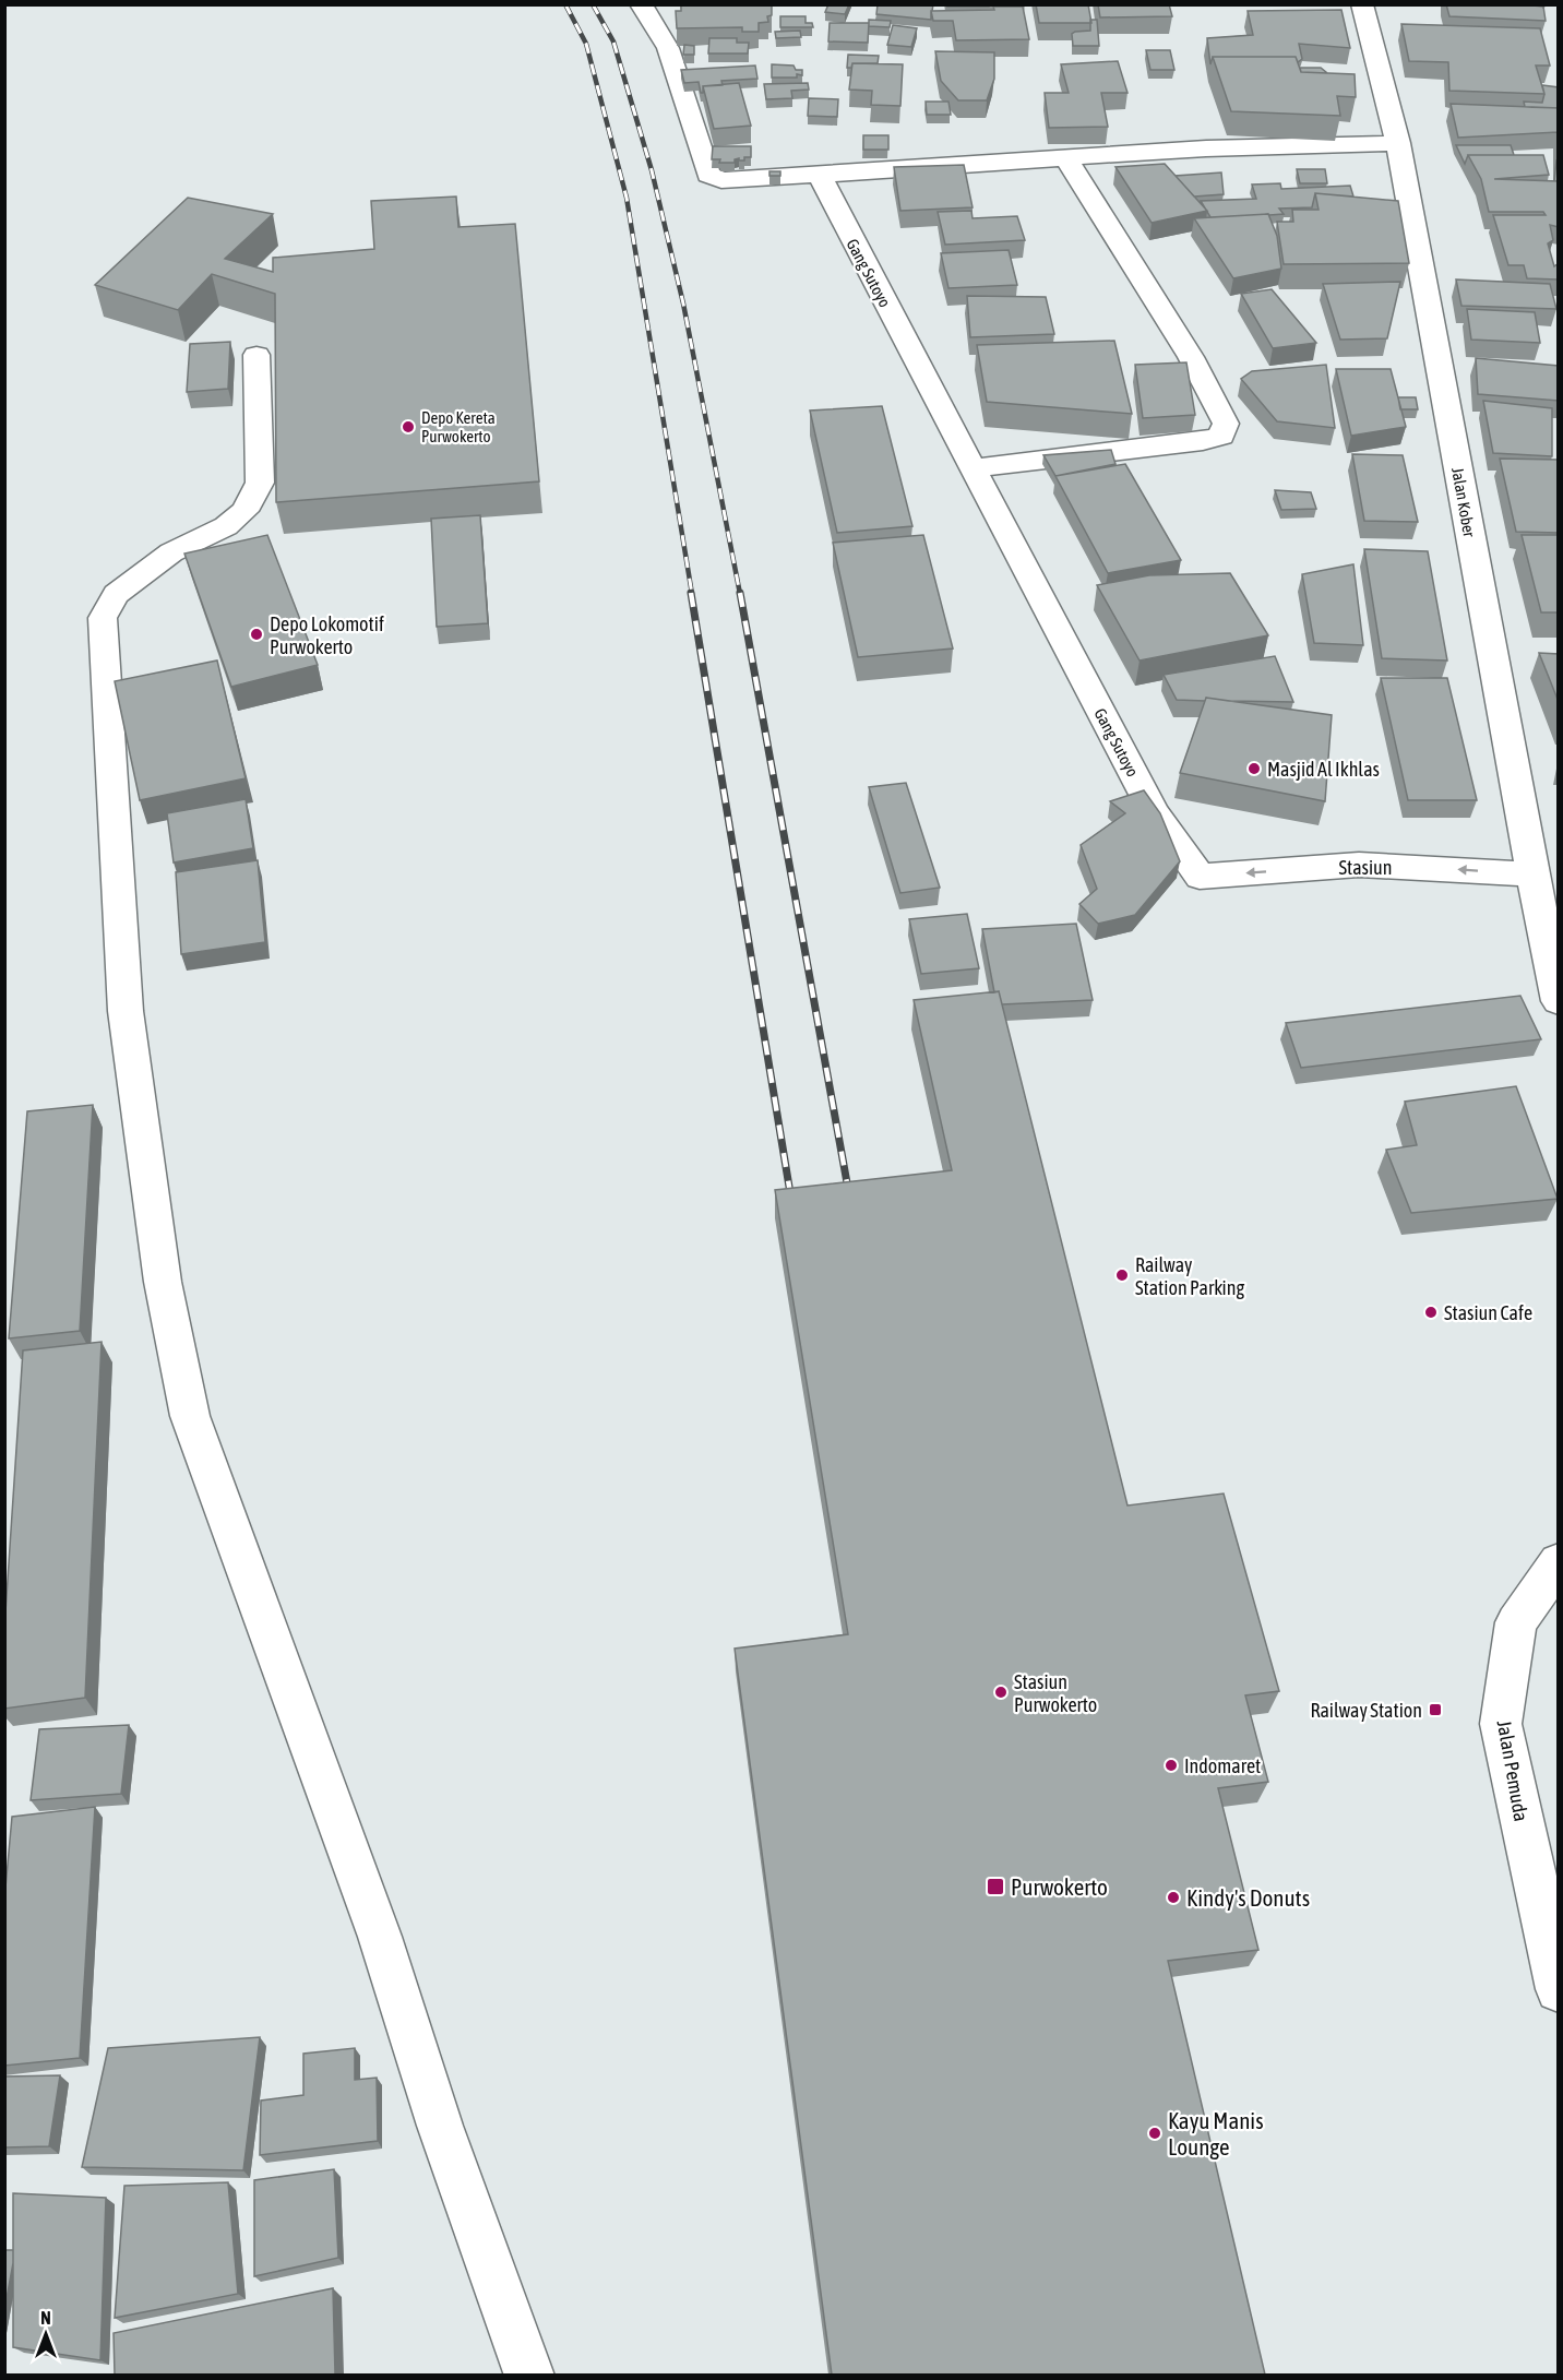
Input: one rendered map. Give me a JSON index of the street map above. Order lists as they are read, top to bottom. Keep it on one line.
{"streets":{"street":["Gang Sutoyo","Jalan Kober","Stasiun","Jalan Pemuda"]},"crossings":[["Gang Sutoyo","Stasiun"],["Jalan Kober","Stasiun"]],"one_way":["Stasiun"],"places":{"other":["Depo Kereta Purwokerto","Depo Lokomotif Purwokerto","Masjid Al Ikhlas","Railway Station Parking","Stasiun Cafe","Stasiun Purwokerto","Indomaret","Kindy's Donuts","Kayu Manis Lounge"],"transit":["Railway Station","Purwokerto"]},"north":"top"}
